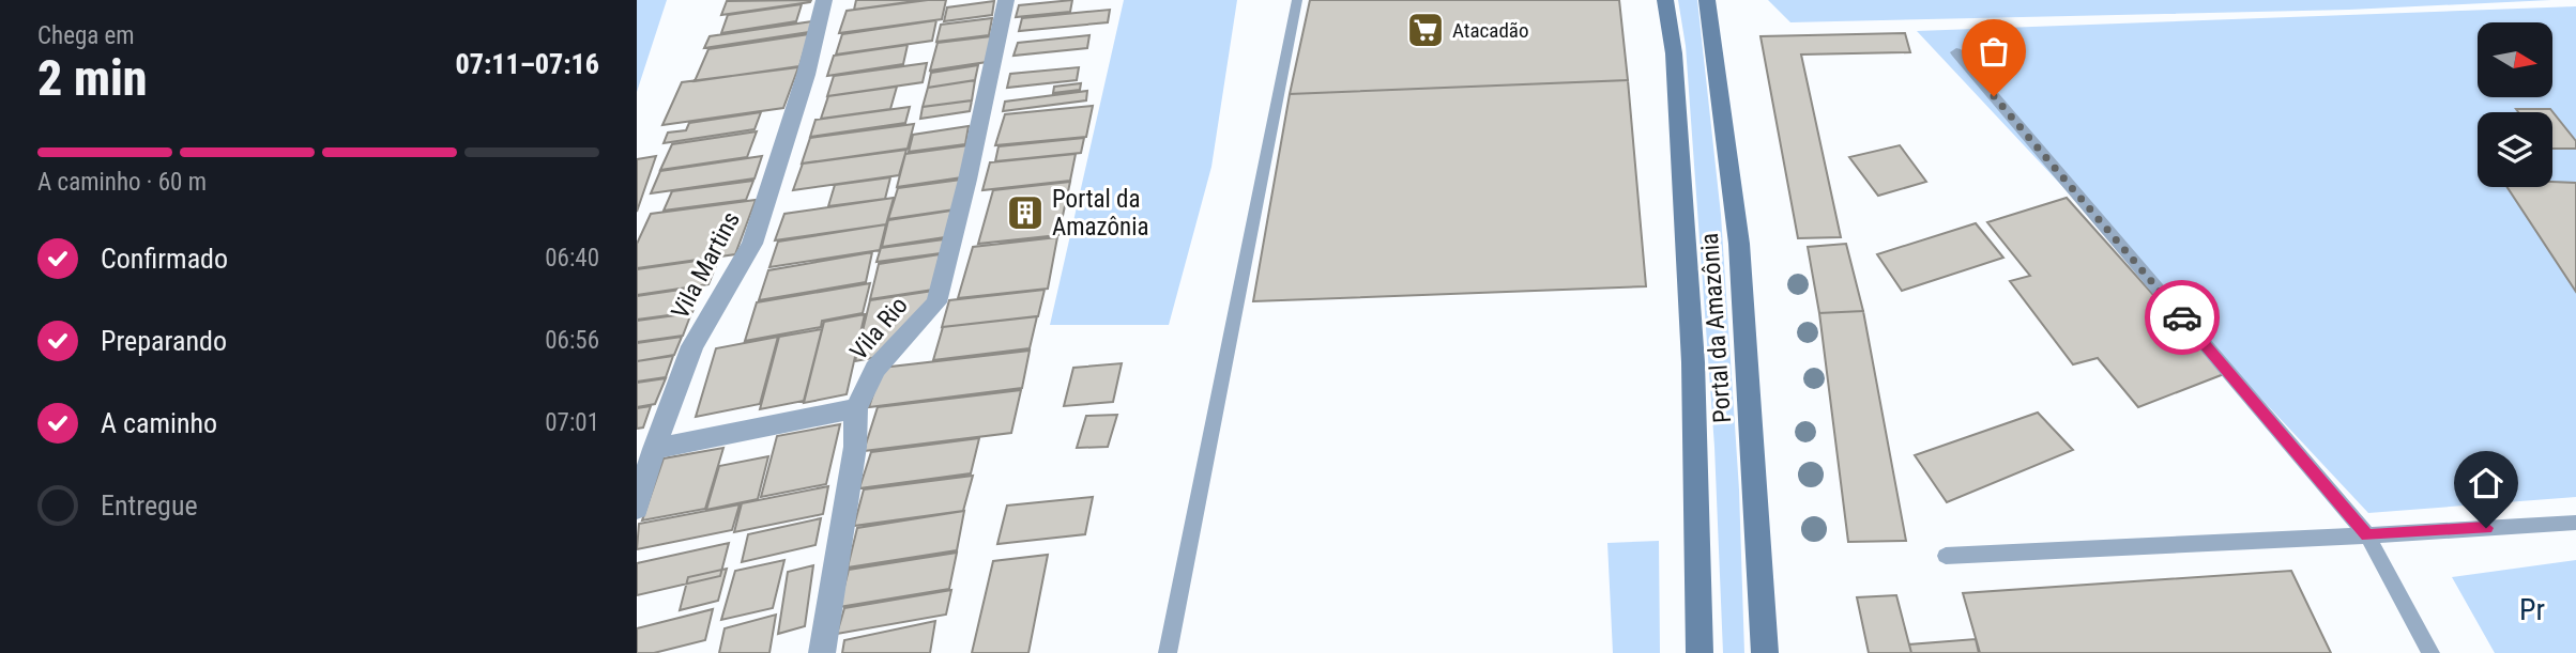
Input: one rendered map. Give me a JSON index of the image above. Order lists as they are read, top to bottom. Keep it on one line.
{"streets":{"street":["Vila Martins","Vila Rio","Portal da Amazônia"]},"parks":["Pr"],"places":{"supermarket":["Atacadão"],"building":["Portal da Amazônia"]},"north":"right","page":{"heading":["2 min","Chega em","07:11–07:16"],"bar":"A caminho · 60 m","list":[["Confirmado","06:40"],["Preparando","06:56"],["A caminho","07:01"],"Entregue"]}}
